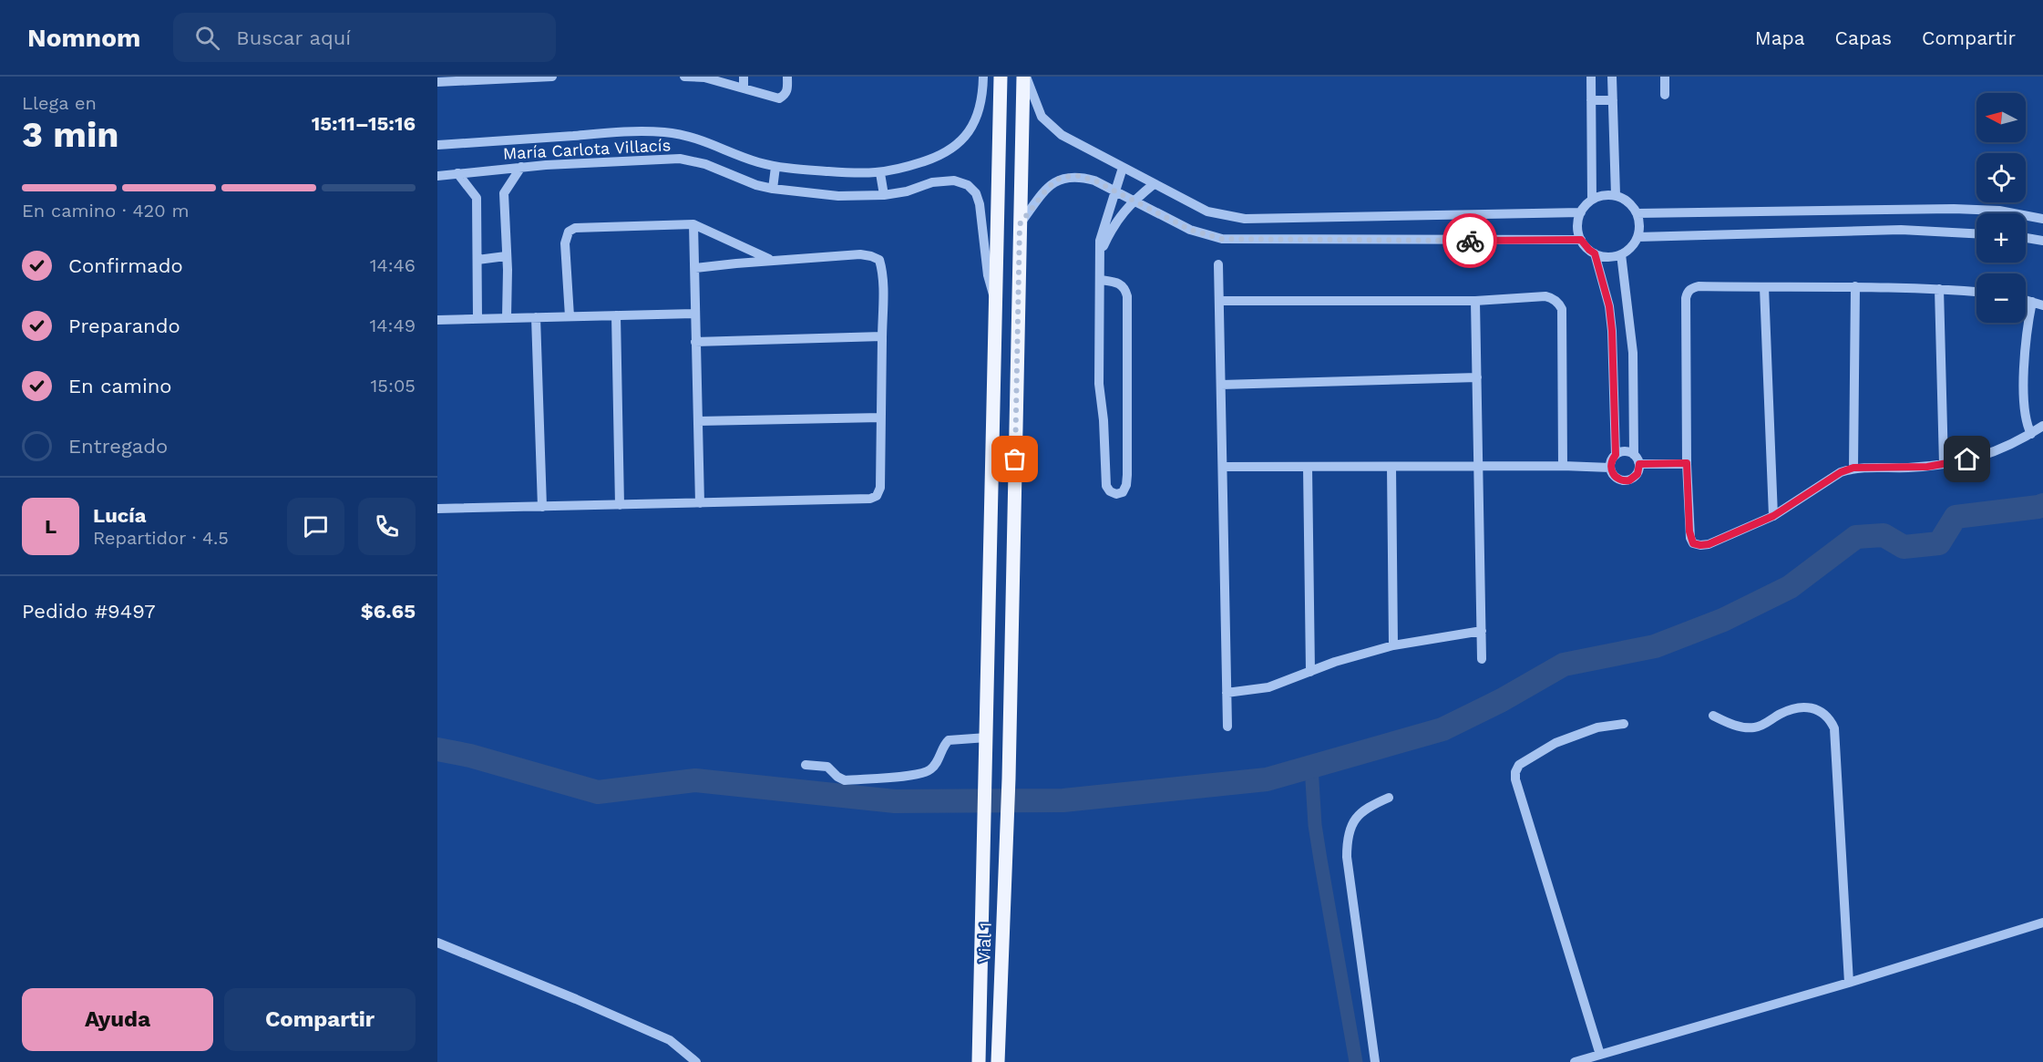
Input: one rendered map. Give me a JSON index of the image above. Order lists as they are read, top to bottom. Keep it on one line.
{"streets":{"main road":["Vial 1"],"street":["María Carlota Villacís"]},"crossings":[["María Carlota Villacís","Vial 1"]],"north":"left","page":{"header":"Nomnom","search":"Buscar aquí","nav":["Mapa","Capas","Compartir"],"heading":["3 min","Llega en","15:11–15:16"],"panel":["Lucía","Repartidor · 4.5","Pedido #9497","$6.65"],"map_buttons":["+","−"],"bar":"En camino · 420 m","list":[["Confirmado","14:46"],["Preparando","14:49"],["En camino","15:05"],"Entregado"],"round":"L","buttons":["Ayuda","Compartir"]}}
